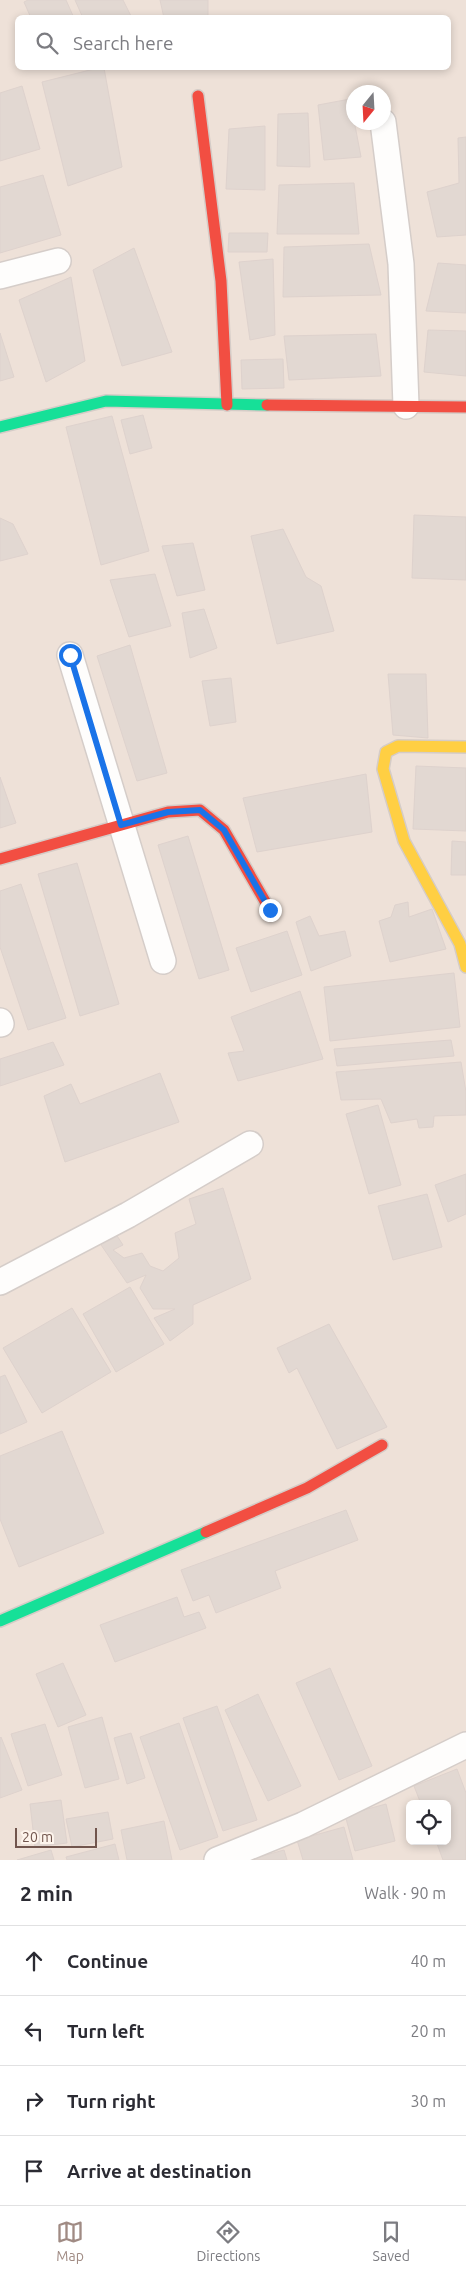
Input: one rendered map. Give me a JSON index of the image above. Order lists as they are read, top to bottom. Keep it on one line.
{"scale_bar":"20 m","north":"bottom","page":{"search":"Search here","scale":"20 m","heading":["2 min","Walk · 90 m"],"list":[["Continue","40 m"],["Turn left","20 m"],["Turn right","30 m"],"Arrive at destination"],"nav":["Map","Directions","Saved"]}}
